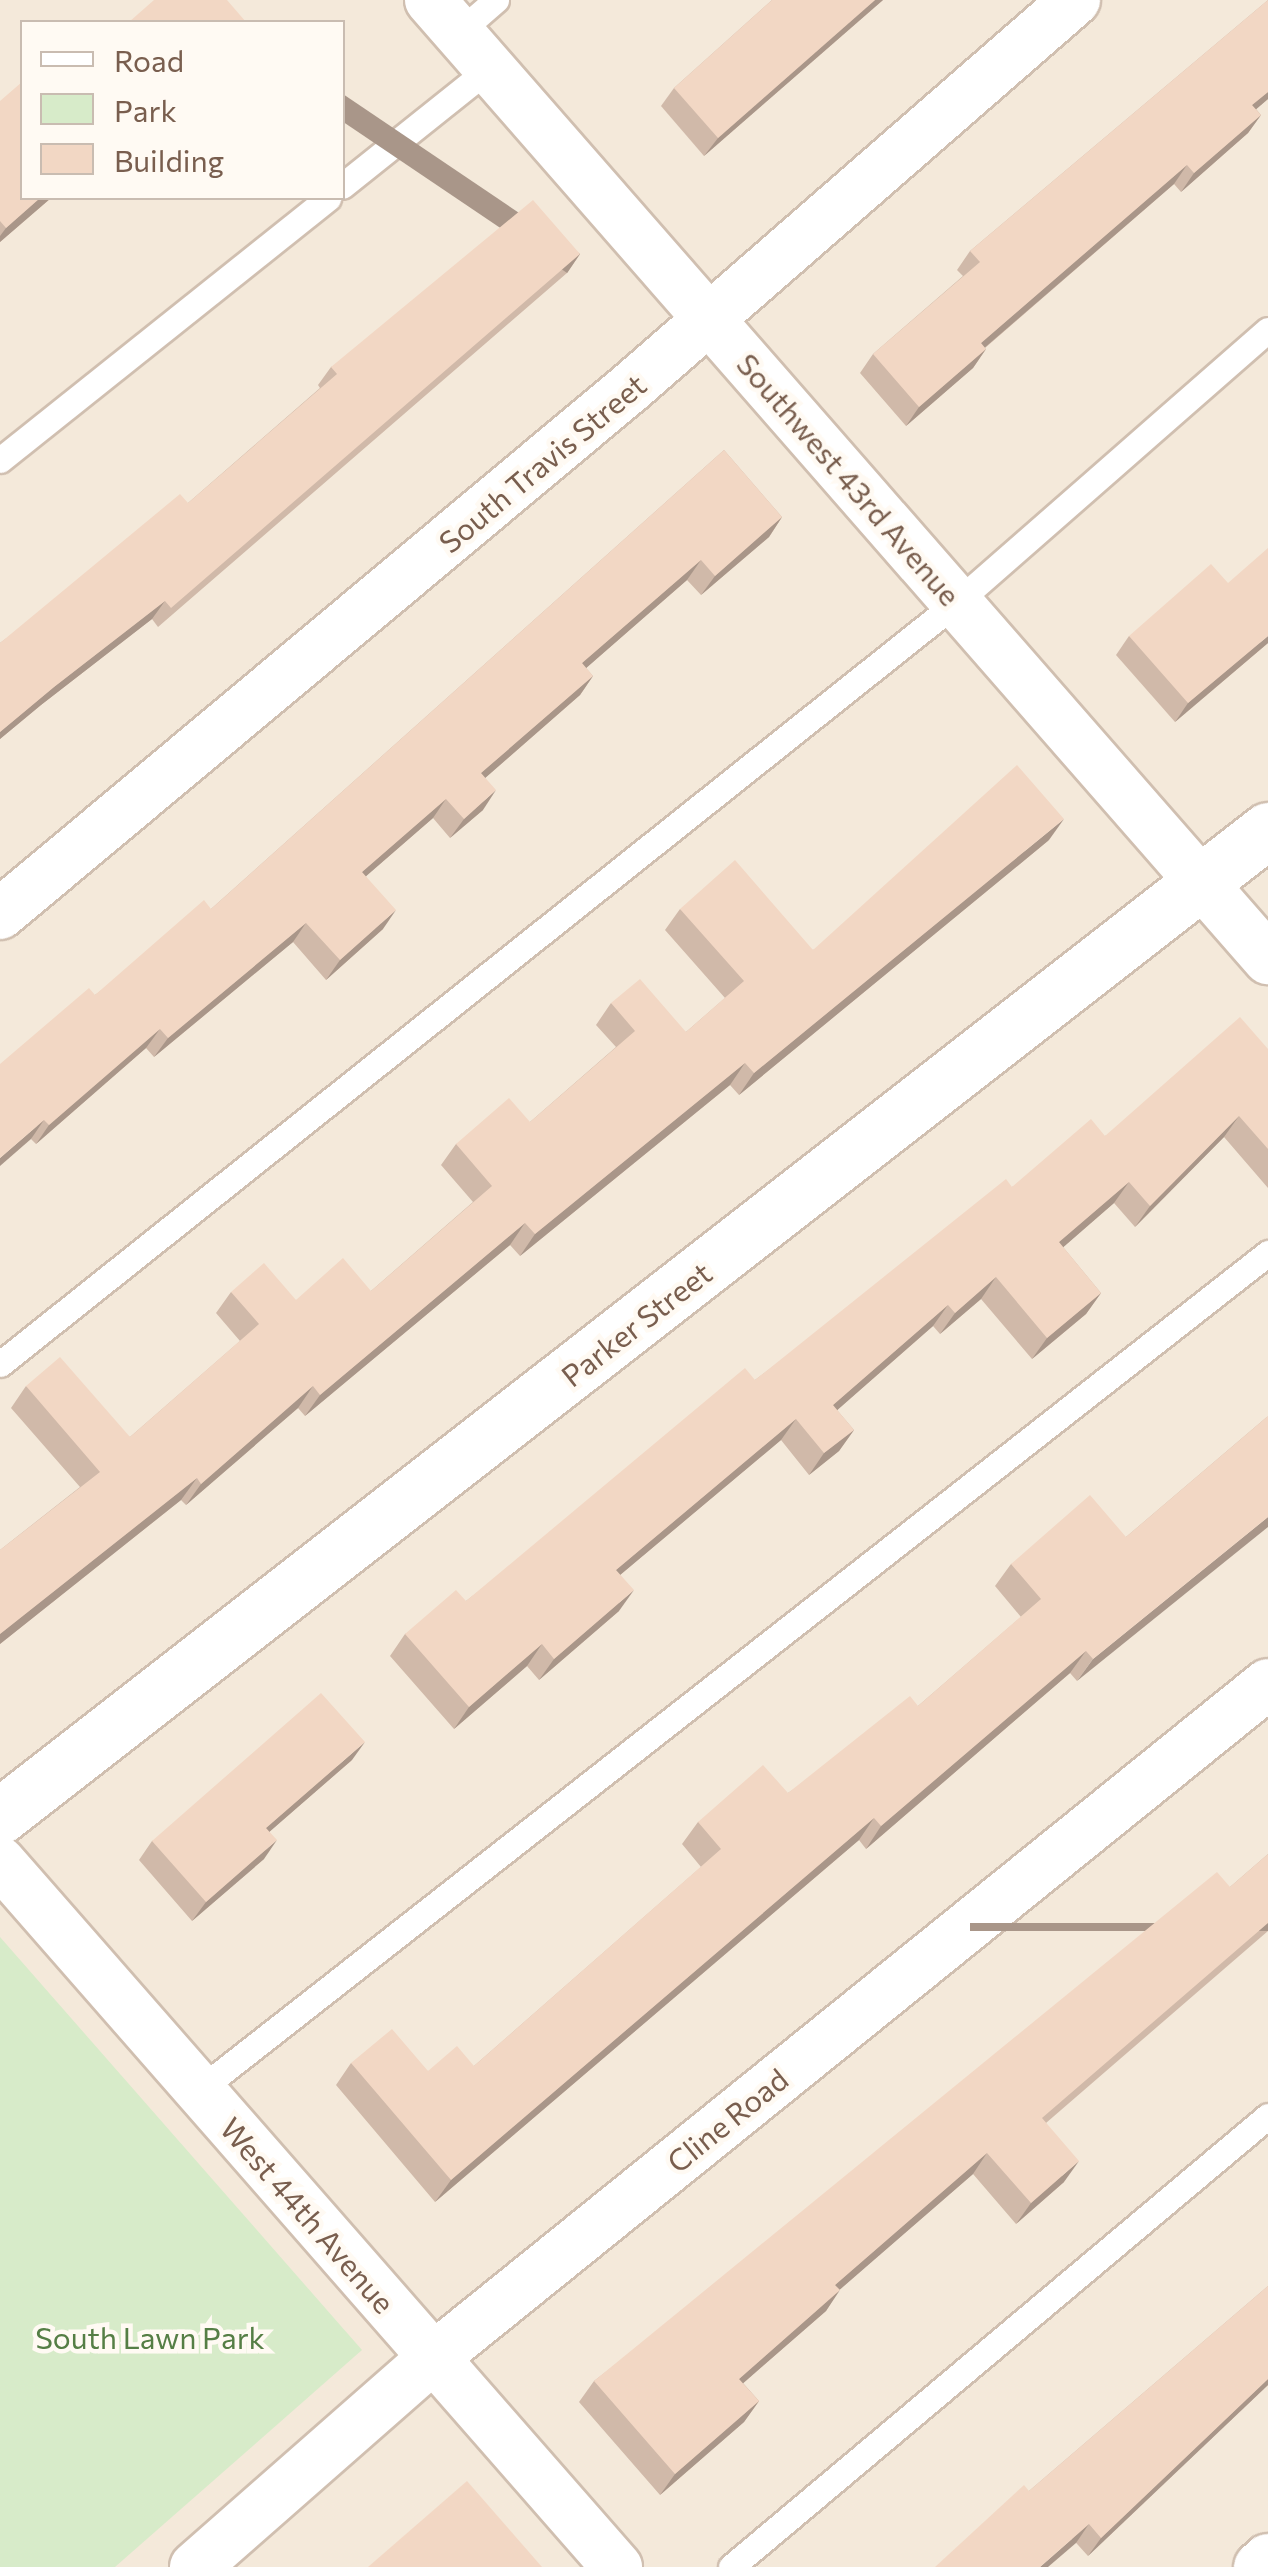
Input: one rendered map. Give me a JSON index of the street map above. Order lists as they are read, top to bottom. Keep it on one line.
{"streets":{"main road":["Parker Street"],"street":["South Travis Street","Southwest 43rd Avenue","Cline Road","West 44th Avenue"]},"crossings":[["South Travis Street","Southwest 43rd Avenue"],["Southwest 43rd Avenue","Parker Street"],["Cline Road","West 44th Avenue"]],"parks":["South Lawn Park"],"legend":["Road","Park","Building"]}
